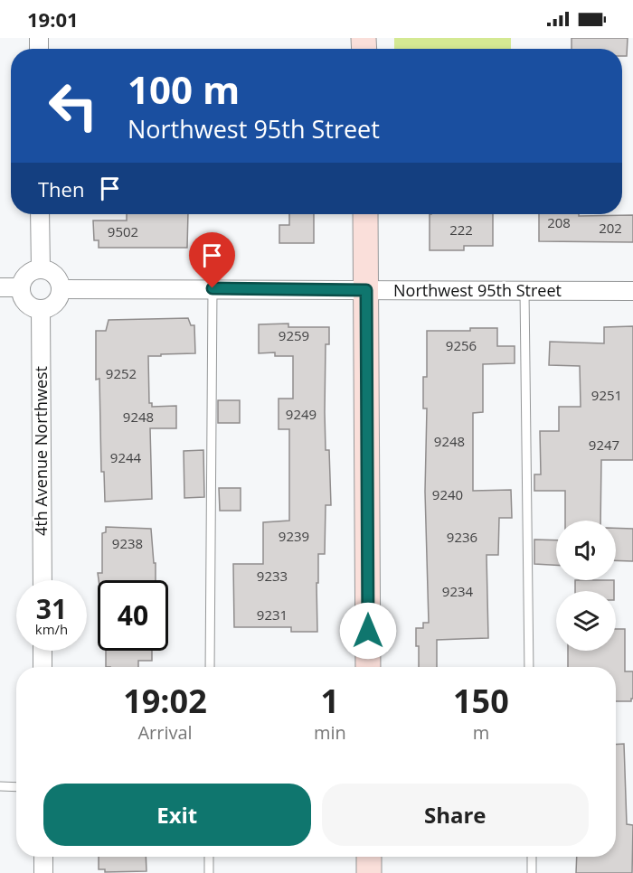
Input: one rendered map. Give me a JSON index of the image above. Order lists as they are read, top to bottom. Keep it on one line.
{"streets":{"street":["Northwest 95th Street","4th Avenue Northwest"]},"crossings":[["Northwest 95th Street","4th Avenue Northwest"]],"house_numbers":["208","202","222","9502","9259","9256","9252","9251","9249","9248","9248","9247","9244","9240","9239","9236","9238","9233","9234","9231"],"page":{"status":"19:01","turn":["100 m","Northwest 95th Street"],"then":"Then","speed":"31 km/h","limit":"40","eta":["19:02","Arrival","1","min","150","m"],"buttons":["Exit","Share"]}}
